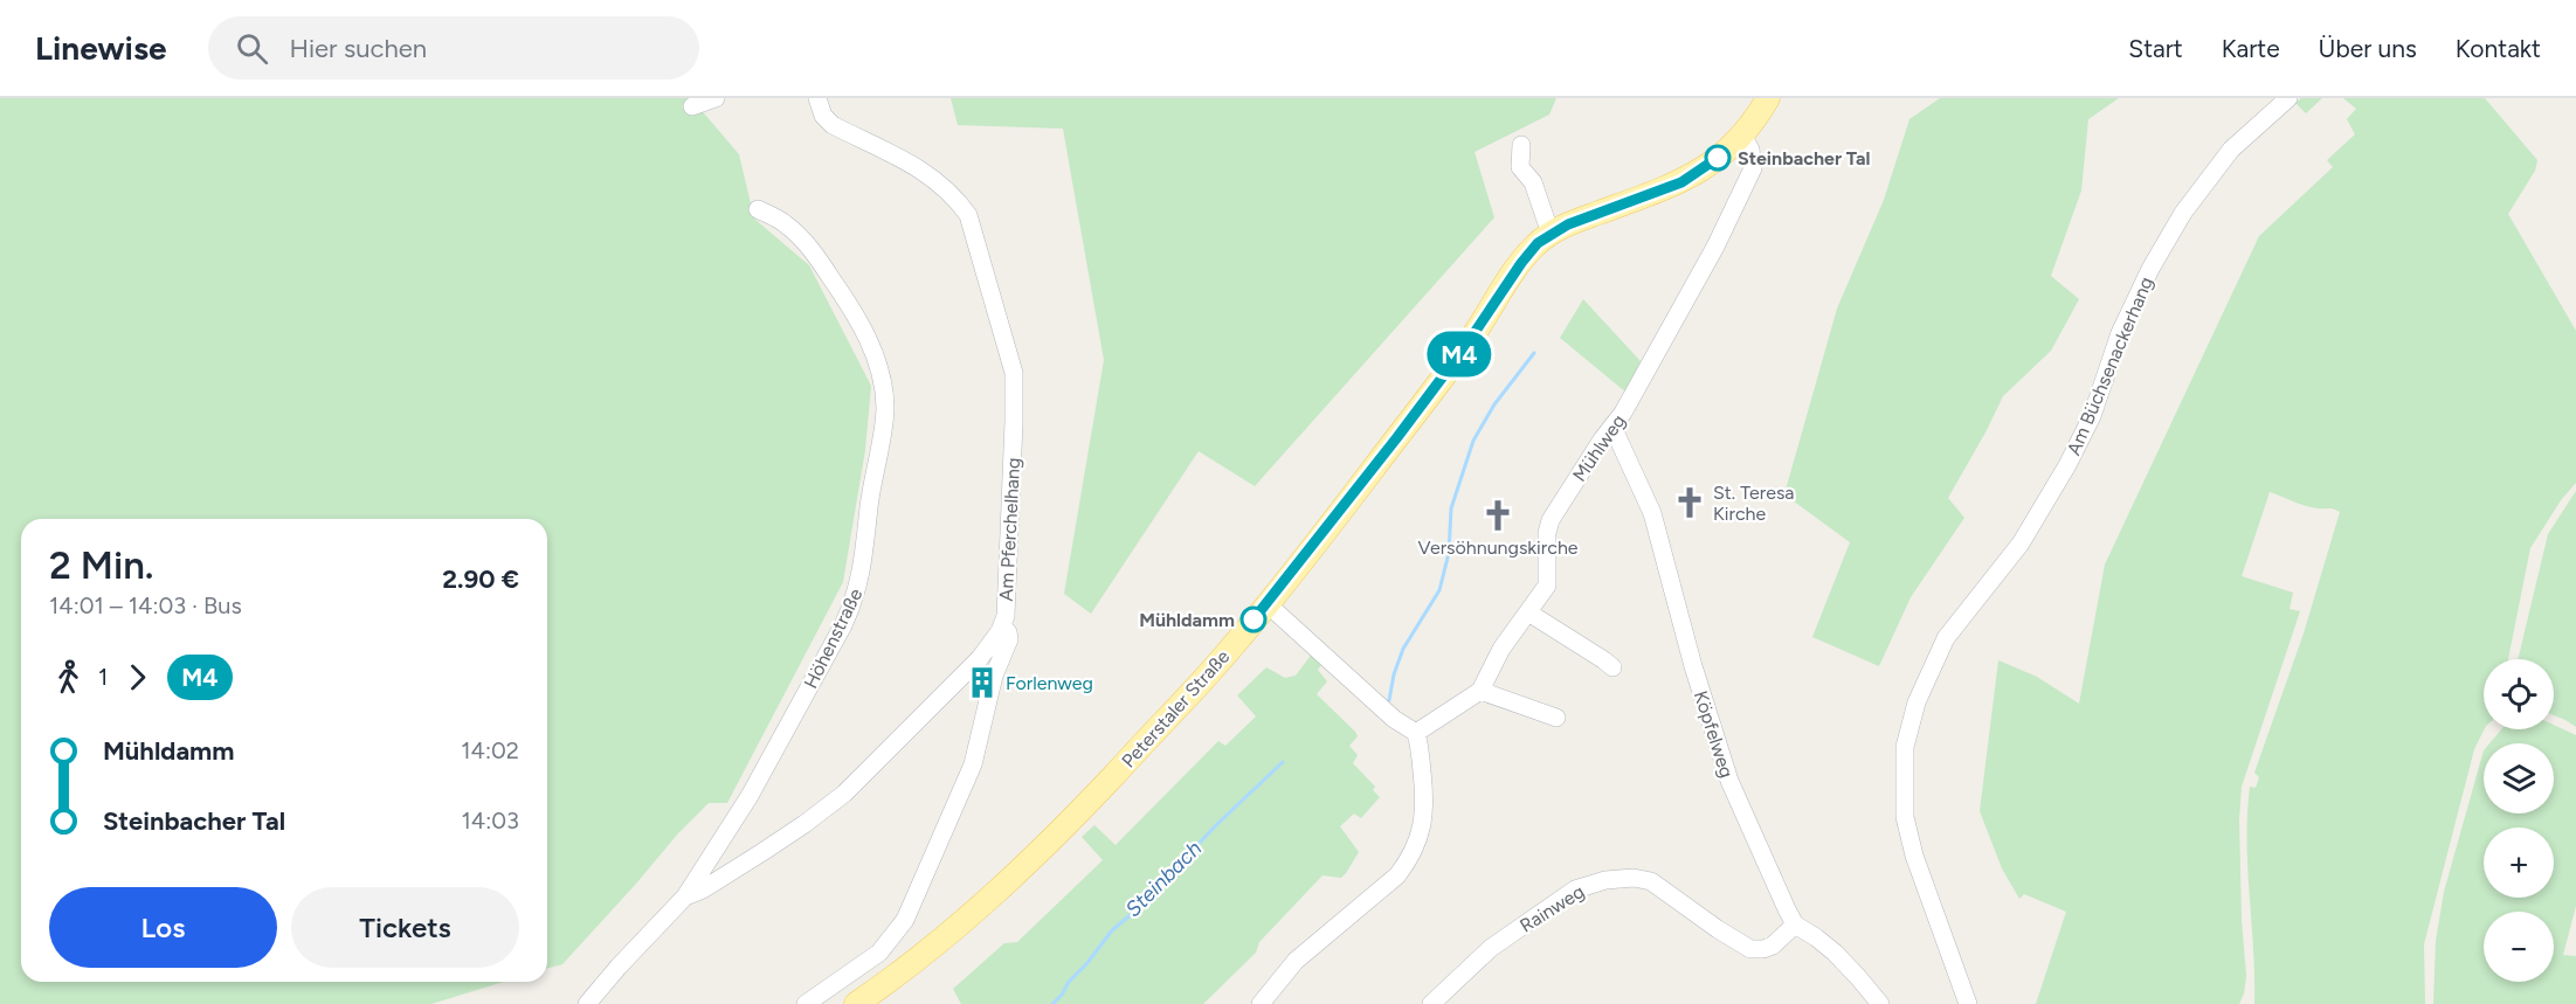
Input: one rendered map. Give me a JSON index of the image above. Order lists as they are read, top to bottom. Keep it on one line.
{"streets":{"main road":["Peterstaler Straße"],"street":["Am Büchsenackerhang","Mühlweg","Am Pferchelhang","Höhenstraße","Köpfelweg","Rainweg"]},"crossings":[["Mühlweg","Peterstaler Straße"],["Mühlweg","Köpfelweg"],["Am Pferchelhang","Höhenstraße"],["Köpfelweg","Rainweg"]],"water":["Steinbach"],"places":{"other":["Steinbacher Tal","Mühldamm"],"church":["St. Teresa Kirche","Versöhnungskirche"],"building":["Forlenweg"]},"lines":["bus line M4"],"page":{"header":"Linewise","search":"Hier suchen","nav":["Start","Karte","Über uns","Kontakt"],"on_map":"M4","heading":["2 Min.","14:01 – 14:03 · Bus","2.90 €"],"legs":["1","M4"],"map_buttons":["+","−"],"list":[{"name":"Mühldamm","value":"14:02"},{"name":"Steinbacher Tal","value":"14:03"}],"buttons":["Los","Tickets"]}}
